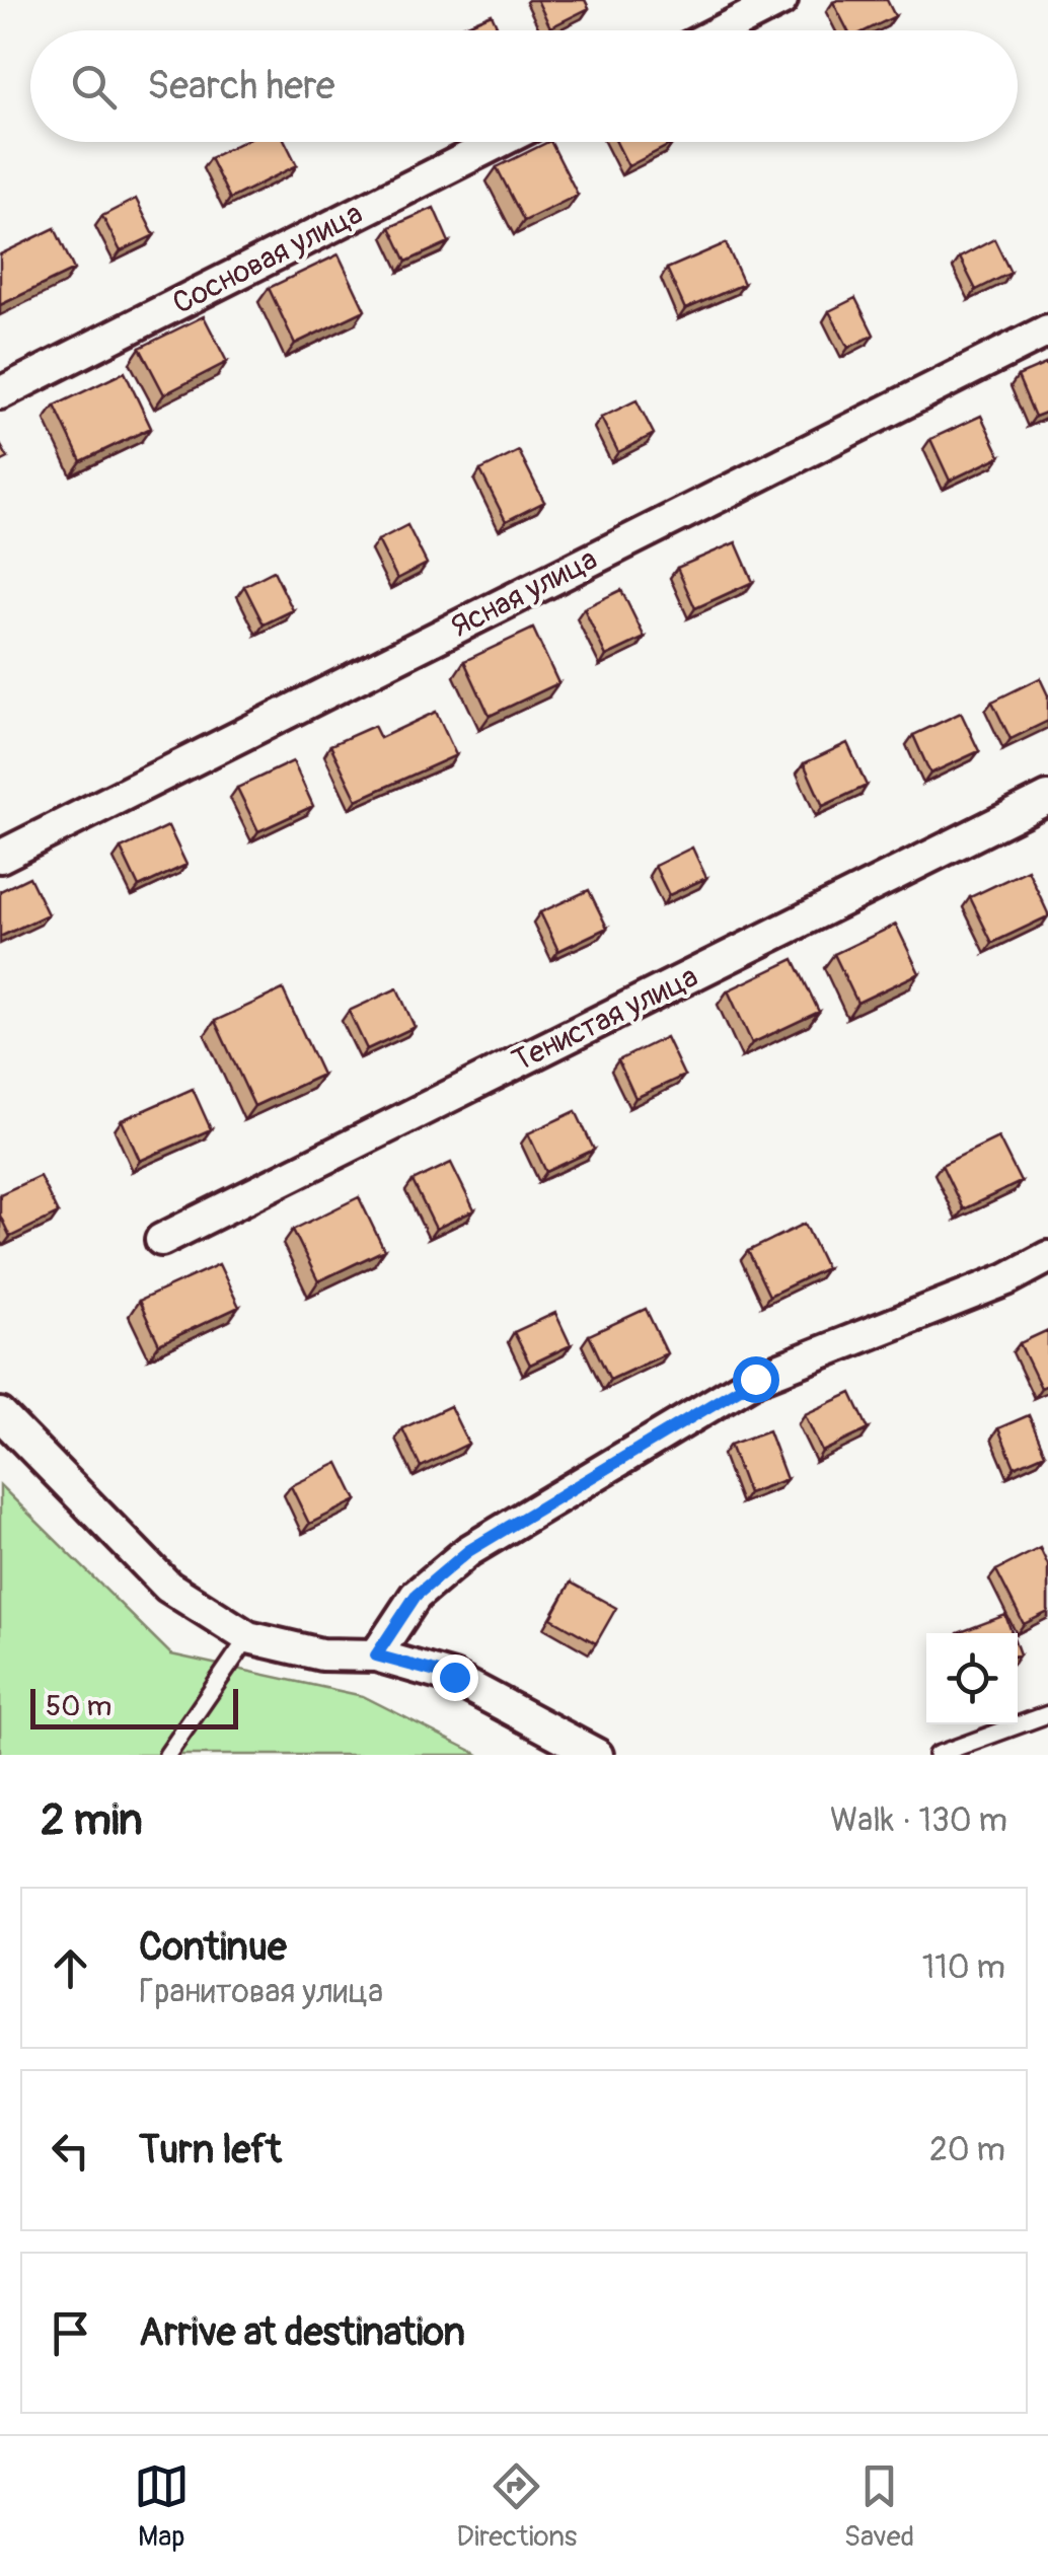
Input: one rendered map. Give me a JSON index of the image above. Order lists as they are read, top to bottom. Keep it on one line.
{"streets":{"street":["Сосновая улица","Ясная улица","Тенистая улица"]},"scale_bar":"50 m","page":{"search":"Search here","scale":"50 m","heading":["2 min","Walk · 130 m"],"list":[["Continue","Гранитовая улица","110 m"],["Turn left","20 m"],"Arrive at destination"],"nav":["Map","Directions","Saved"]}}
